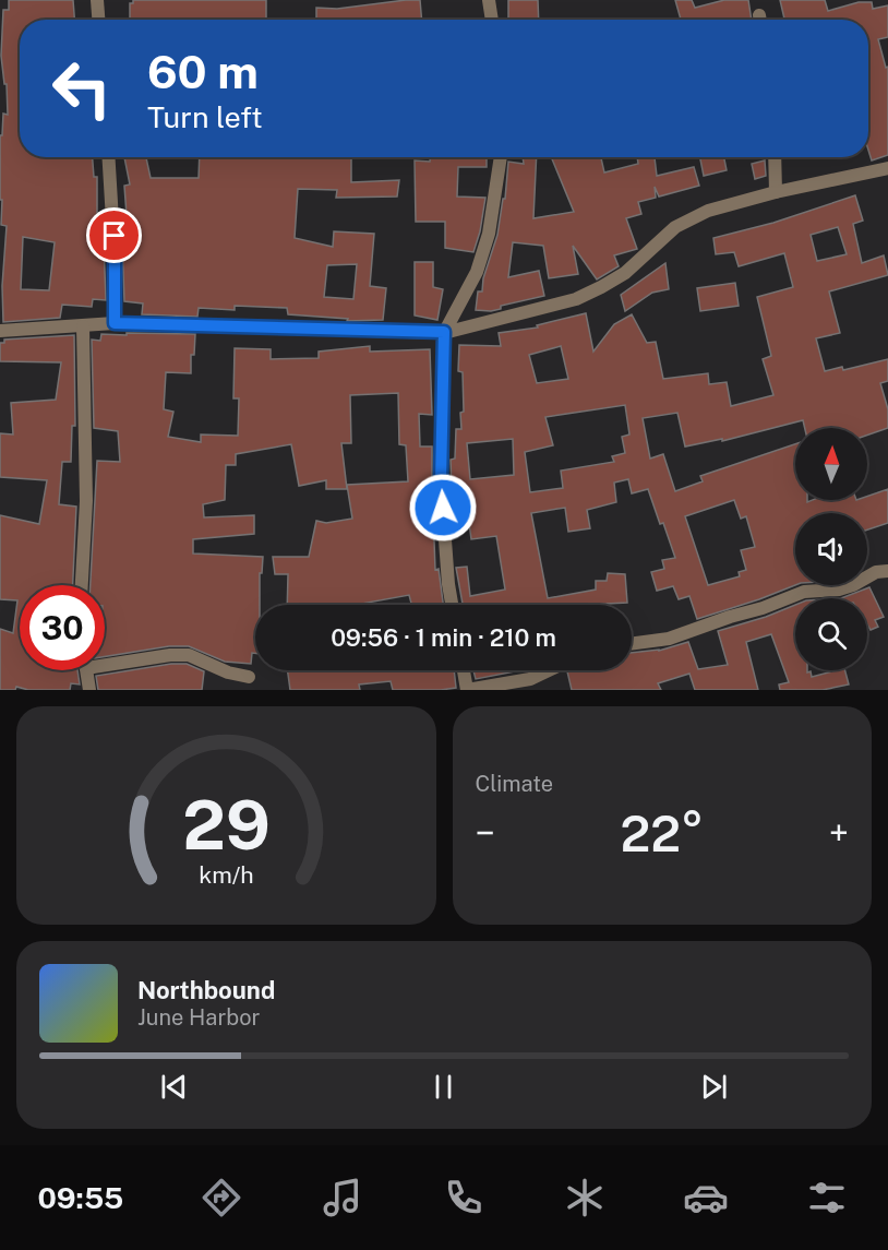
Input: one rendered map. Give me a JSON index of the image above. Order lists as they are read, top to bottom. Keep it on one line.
{"north":"top","page":{"turn":["60 m","Turn left"],"limit":"30","trip":"09:56 · 1 min · 210 m","tile":"Climate","heat":["−","22°","+"],"song":["Northbound","June Harbor"],"tabs":"09:55","gauge":["29","km/h"]}}
